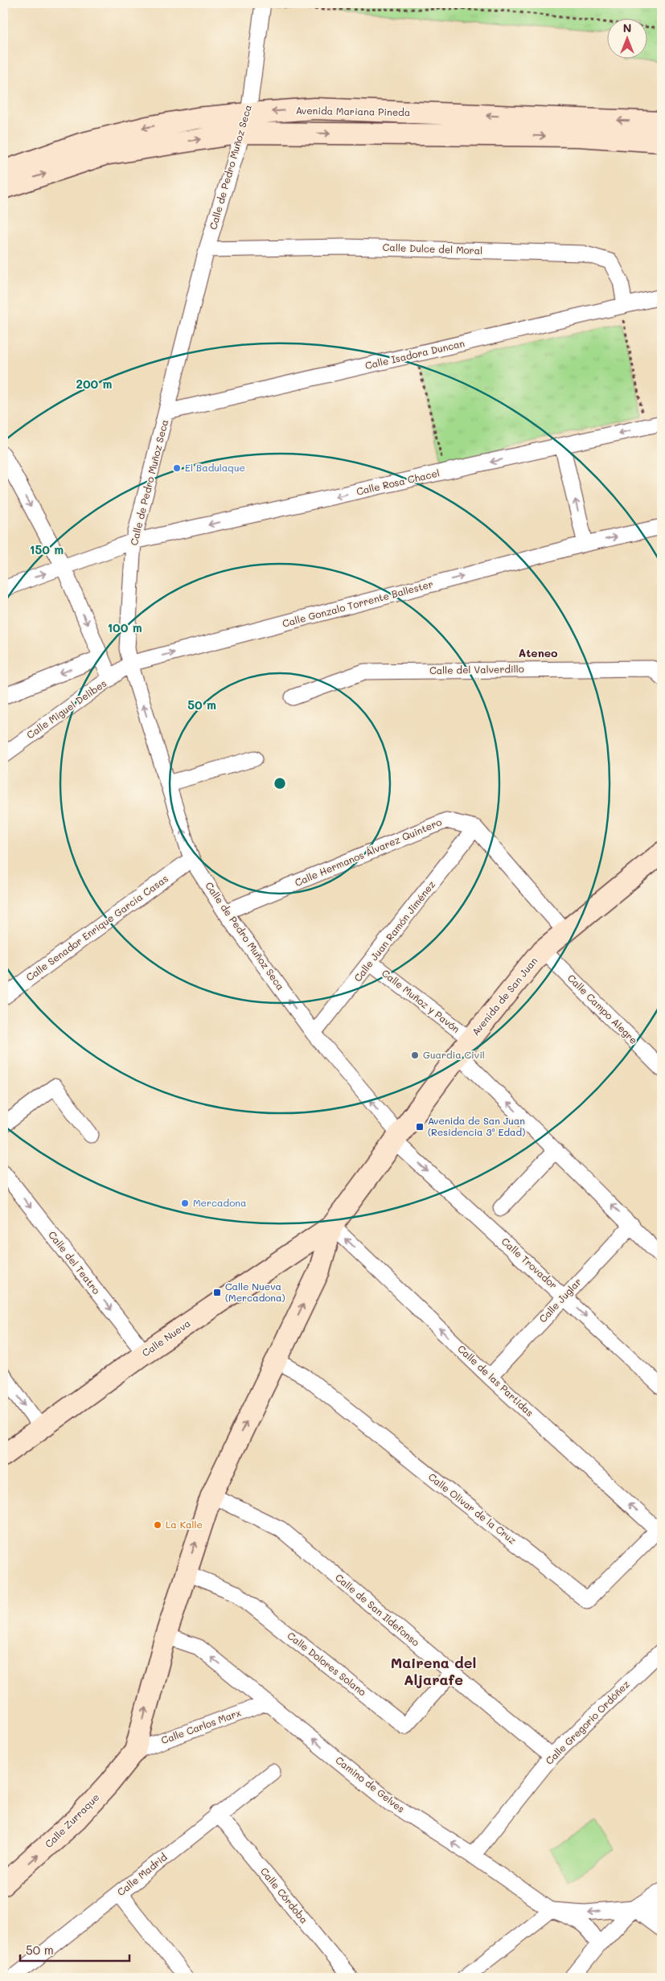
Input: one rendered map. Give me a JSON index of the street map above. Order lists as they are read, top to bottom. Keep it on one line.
{"streets":{"street":["Avenida Mariana Pineda","Calle de Pedro Muñoz Seca","Calle Dulce del Moral","Calle Isadora Duncan","Calle Rosa Chacel","Calle Gonzalo Torrente Ballester","Calle del Valverdillo","Calle Miguel Delibes","Calle Hermanos Álvarez Quintero","Calle Senador Enrique García Casas","Calle Juan Ramón Jiménez","Avenida de San Juan","Calle Muñoz y Pavón","Calle Campo Alegre","Calle del Teatro","Calle Trovador","Calle Juglar","Calle Nueva","Calle de las Partidas","Calle Olivar de la Cruz","Calle de San Ildefonso","Calle Dolores Solano","Calle Gregorio Ordóñez","Calle Carlos Marx","Camino de Gelves","Calle Zurraque","Calle Madrid","Calle Córdoba"]},"crossings":[["Avenida Mariana Pineda","Calle de Pedro Muñoz Seca"],["Calle de Pedro Muñoz Seca","Calle Dulce del Moral"],["Calle de Pedro Muñoz Seca","Calle Isadora Duncan"],["Calle de Pedro Muñoz Seca","Calle Rosa Chacel"],["Calle de Pedro Muñoz Seca","Calle Gonzalo Torrente Ballester"],["Calle de Pedro Muñoz Seca","Calle Miguel Delibes"],["Calle de Pedro Muñoz Seca","Calle Hermanos Álvarez Quintero"],["Calle de Pedro Muñoz Seca","Calle Senador Enrique García Casas"],["Calle de Pedro Muñoz Seca","Calle Juan Ramón Jiménez"],["Calle de Pedro Muñoz Seca","Avenida de San Juan"],["Calle de Pedro Muñoz Seca","Calle Trovador"],["Calle Dulce del Moral","Calle Isadora Duncan"],["Calle Gonzalo Torrente Ballester","Calle Miguel Delibes"],["Calle Hermanos Álvarez Quintero","Calle Juan Ramón Jiménez"],["Calle Juan Ramón Jiménez","Calle Muñoz y Pavón"],["Avenida de San Juan","Calle Muñoz y Pavón"],["Avenida de San Juan","Calle Campo Alegre"],["Avenida de San Juan","Calle Trovador"],["Avenida de San Juan","Calle Nueva"],["Avenida de San Juan","Calle de las Partidas"],["Calle Muñoz y Pavón","Calle Juglar"],["Calle del Teatro","Calle Nueva"],["Calle Trovador","Calle Juglar"],["Calle Juglar","Calle de las Partidas"],["Calle Nueva","Calle de las Partidas"],["Calle de las Partidas","Calle Olivar de la Cruz"],["Calle de San Ildefonso","Calle Dolores Solano"],["Calle de San Ildefonso","Calle Gregorio Ordóñez"],["Calle Gregorio Ordóñez","Camino de Gelves"],["Calle Carlos Marx","Camino de Gelves"],["Calle Carlos Marx","Calle Zurraque"],["Calle Madrid","Calle Córdoba"]],"one_way":["Calle de Pedro Muñoz Seca","Calle Gonzalo Torrente Ballester","Calle Muñoz y Pavón","Calle del Teatro","Calle Trovador","Calle de las Partidas","Camino de Gelves","Calle Zurraque"],"districts":["Ateneo","Mairena del Aljarafe"],"places":{"other":["El Badulaque","Guardia Civil","Mercadona","La Kalle"],"transit":["Avenida de San Juan (Residencia 3ª Edad)","Calle Nueva (Mercadona)"]},"scale_bar":"50 m","north":"top","rings":["200 m","150 m","100 m","50 m"]}
